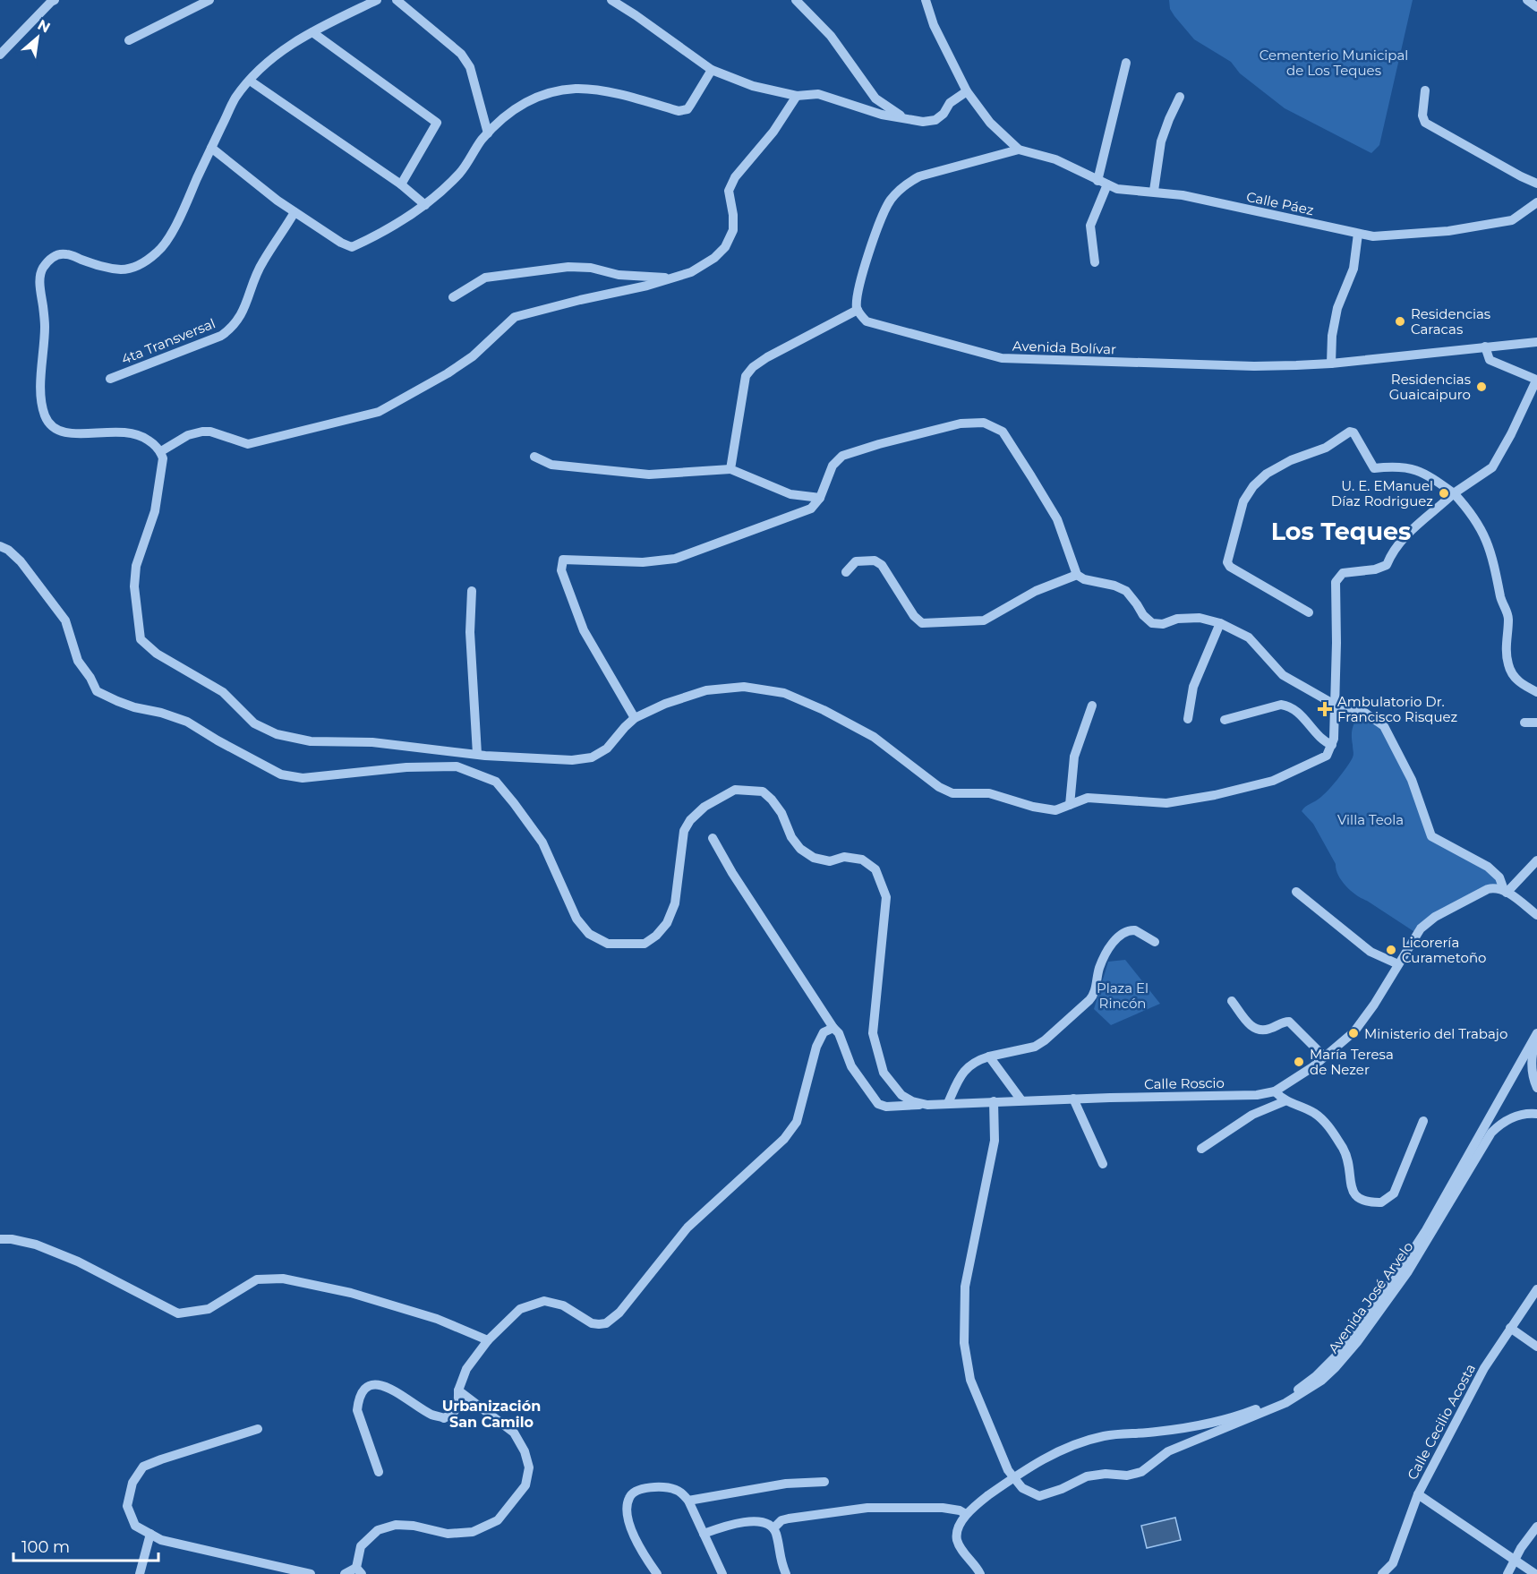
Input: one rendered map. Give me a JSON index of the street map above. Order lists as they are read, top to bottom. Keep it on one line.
{"streets":{"street":["Calle Páez","4ta Transversal","Avenida Bolívar","Calle Roscio","Avenida José Arvelo","Calle Cecilio Acosta"]},"crossings":[["Calle Roscio","Avenida José Arvelo"]],"districts":["Los Teques","Urbanización San Camilo"],"parks":["Cementerio Municipal de Los Teques","Villa Teola","Plaza El Rincón"],"places":{"other":["Residencias Caracas","Residencias Guaicaipuro","U. E. EManuel Díaz Rodriguez","Licorería Curametoño","Ministerio del Trabajo","María Teresa de Nezer"],"health":["Ambulatorio Dr. Francisco Risquez"]},"scale_bar":"100 m","north":"top right"}
